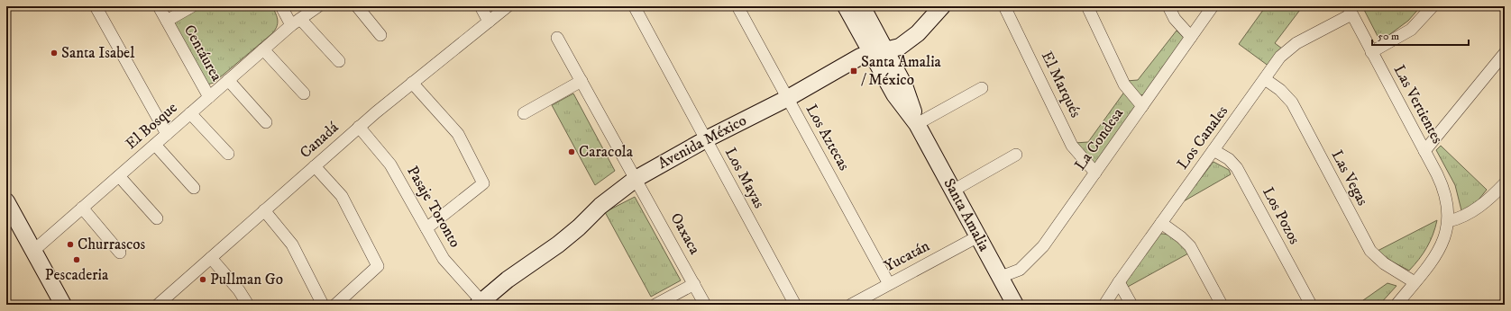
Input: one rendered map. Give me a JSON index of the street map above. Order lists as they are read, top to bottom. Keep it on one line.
{"streets":{"street":["Centáurea","El Marqués","Las Vertientes","El Bosque","Los Aztecas","Los Canales","La Condesa","Canadá","Avenida México","Los Mayas","Las Vegas","Pasaje Toronto","Santa Amalia","Los Pozos","Oaxaca","Yucatán"]},"crossings":[["Centáurea","El Bosque"],["El Marqués","La Condesa"],["Las Vertientes","Los Canales"],["Las Vertientes","Las Vegas"],["Los Aztecas","Avenida México"],["Los Aztecas","Yucatán"],["Los Canales","Las Vegas"],["Los Canales","Los Pozos"],["La Condesa","Santa Amalia"],["Canadá","Pasaje Toronto"],["Avenida México","Los Mayas"],["Avenida México","Pasaje Toronto"],["Avenida México","Santa Amalia"],["Avenida México","Oaxaca"],["Santa Amalia","Yucatán"]],"places":{"other":["Santa Isabel","Caracola","Churrascos","Pescaderia","Pullman Go"],"transit":["Santa Amalia / México"]},"scale_bar":"50 m"}
